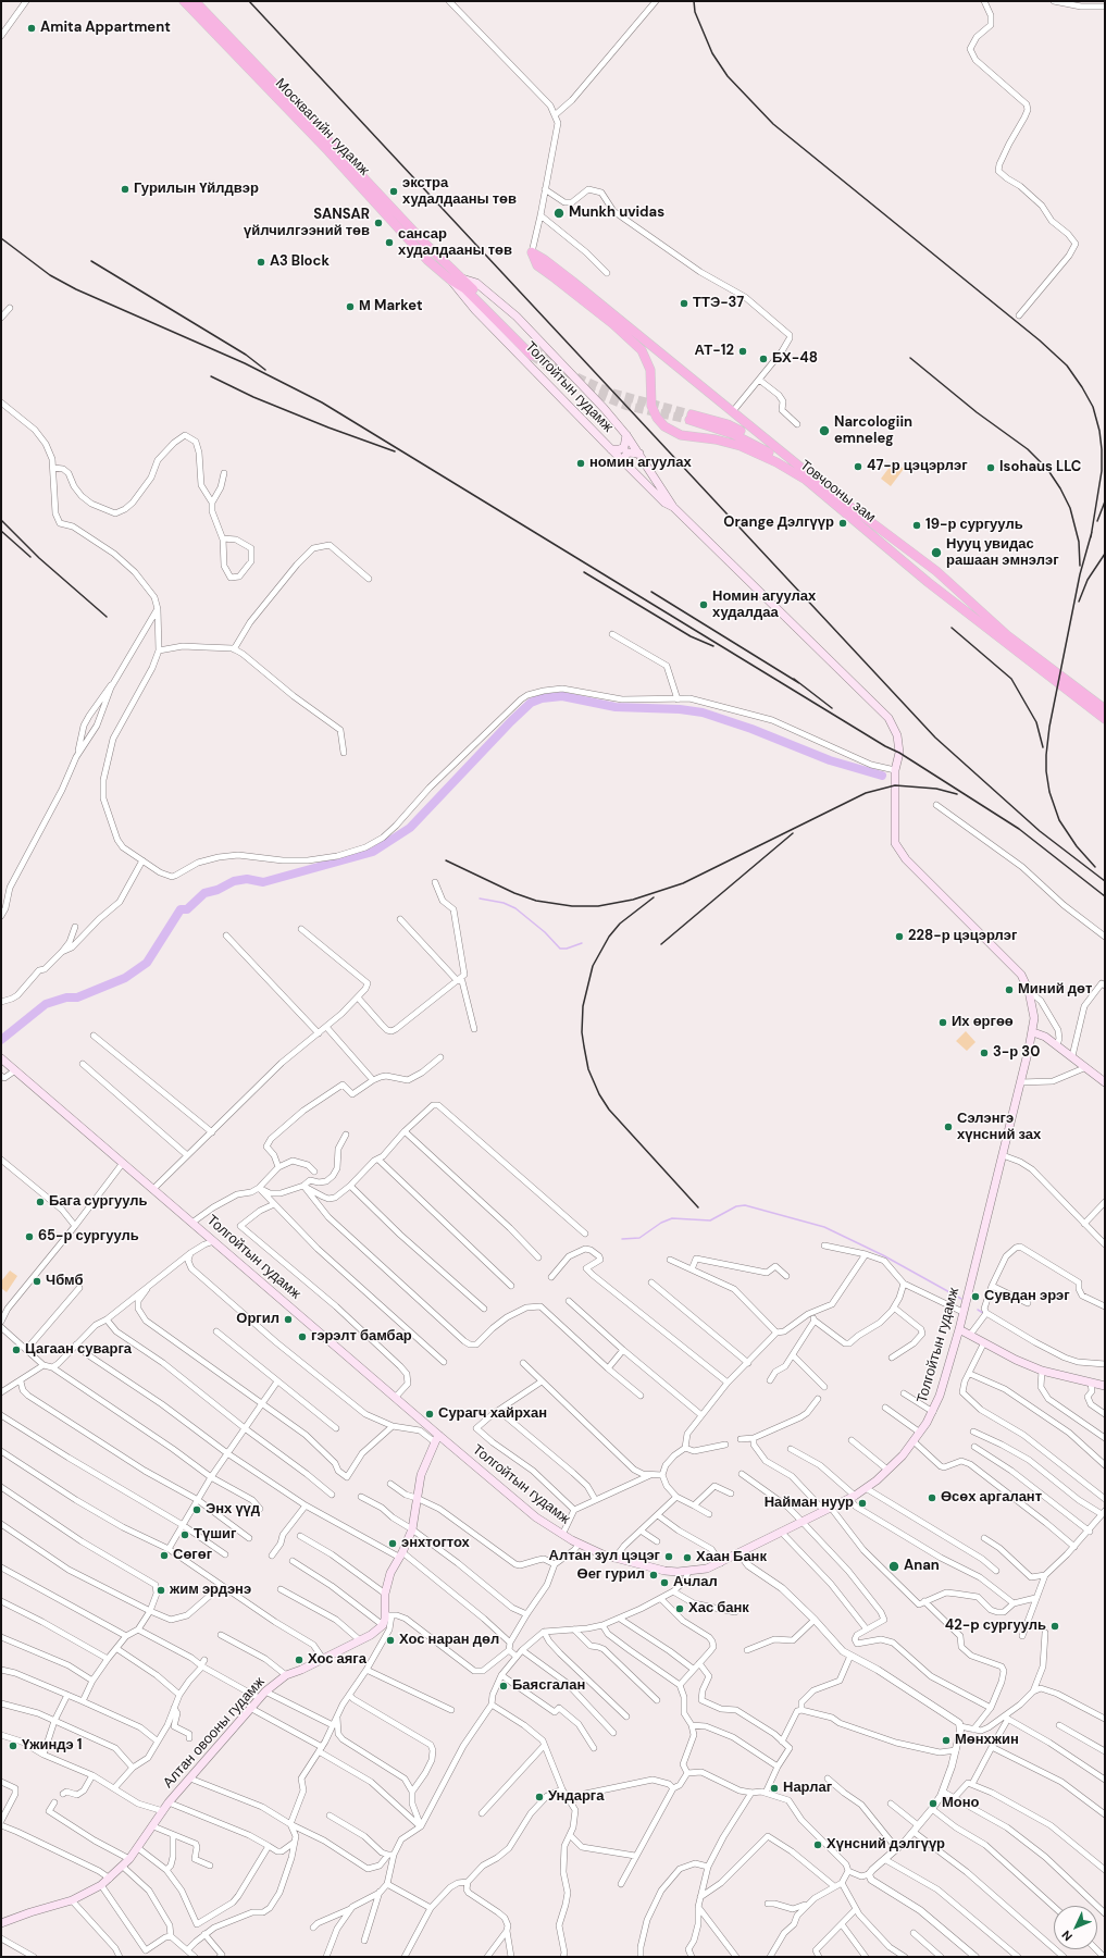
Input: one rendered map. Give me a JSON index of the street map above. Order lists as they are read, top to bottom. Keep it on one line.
{"streets":{"highway":["Москвагийн гудамж","Товчооны зам"],"main road":["Толгойтын гудамж","Алтан овооны гудамж"]},"crossings":[["Москвагийн гудамж","Толгойтын гудамж"]],"places":["Amita Appartment","Гурилын Үйлдвэр","экстра худалдааны төв","Munkh uvidas","SANSAR үйлчилгээний төв","сансар худалдааны төв","A3 Block","ТТЭ-37","М Market","АТ-12","БХ-48","Narcologiin emneleg","номин агуулах","47-р цэцэрлэг","Isohaus LLC","Orange Дэлгүүр","19-р сургууль","Нууц увидас рашаан эмнэлэг","Номин агуулах худалдаа","228-р цэцэрлэг","Миний дөт","Их өргөө","3-р 30","Сэлэнгэ хүнсний зах","Бага сургууль","65-р сургууль","Чбмб","Сувдан эрэг","Оргил","гэрэлт бамбар","Цагаан суварга","Сурагч хайрхан","Өсөх аргалант","Найман нуур","Энх үүд","Түшиг","энхтогтох","Сөгөг","Алтан зул цэцэг","Хаан Банк","Anan","Өег гурил","Ачлал","жим эрдэнэ","Хас банк","42-p сургууль","Хос наран дөл","Хос аяга","Баясгалан","Мөнхжин","Үжиндэ 1","Нарлаг","Ундарга","Моно","Хүнсний дэлгүүр"],"north":"bottom left"}
